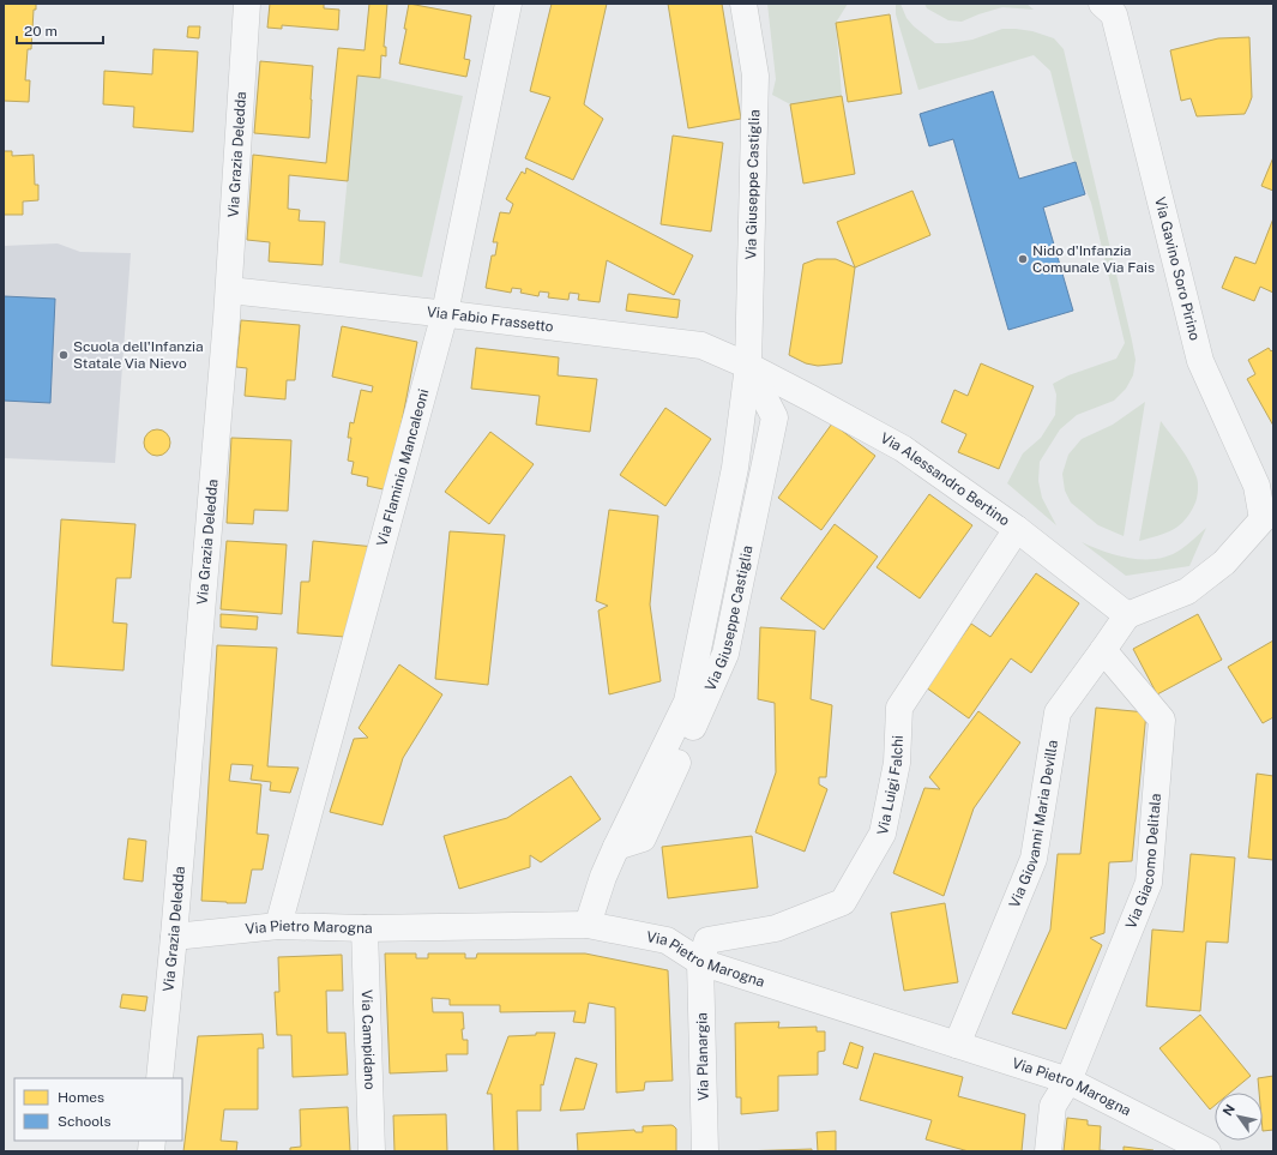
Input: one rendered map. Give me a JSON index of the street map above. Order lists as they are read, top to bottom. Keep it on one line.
{"streets":{"street":["Via Grazia Deledda","Via Giuseppe Castiglia","Via Gavino Soro Pirino","Via Fabio Frassetto","Via Flaminio Mancaleoni","Via Alessandro Bertino","Via Luigi Falchi","Via Giovanni Maria Devilla","Via Giacomo Delitala","Via Pietro Marogna","Via Campidano","Via Planargia"]},"crossings":[["Via Grazia Deledda","Via Fabio Frassetto"],["Via Grazia Deledda","Via Pietro Marogna"],["Via Giuseppe Castiglia","Via Fabio Frassetto"],["Via Giuseppe Castiglia","Via Alessandro Bertino"],["Via Giuseppe Castiglia","Via Pietro Marogna"],["Via Fabio Frassetto","Via Flaminio Mancaleoni"],["Via Fabio Frassetto","Via Alessandro Bertino"],["Via Flaminio Mancaleoni","Via Pietro Marogna"],["Via Alessandro Bertino","Via Luigi Falchi"],["Via Alessandro Bertino","Via Giovanni Maria Devilla"],["Via Luigi Falchi","Via Pietro Marogna"],["Via Luigi Falchi","Via Planargia"],["Via Giovanni Maria Devilla","Via Giacomo Delitala"],["Via Giovanni Maria Devilla","Via Pietro Marogna"],["Via Giacomo Delitala","Via Pietro Marogna"],["Via Pietro Marogna","Via Campidano"],["Via Pietro Marogna","Via Planargia"]],"places":["Nido d'Infanzia Comunale Via Fais","Scuola dell'Infanzia Statale Via Nievo"],"legend":["Homes","Schools"],"scale_bar":"20 m","north":"top left"}
